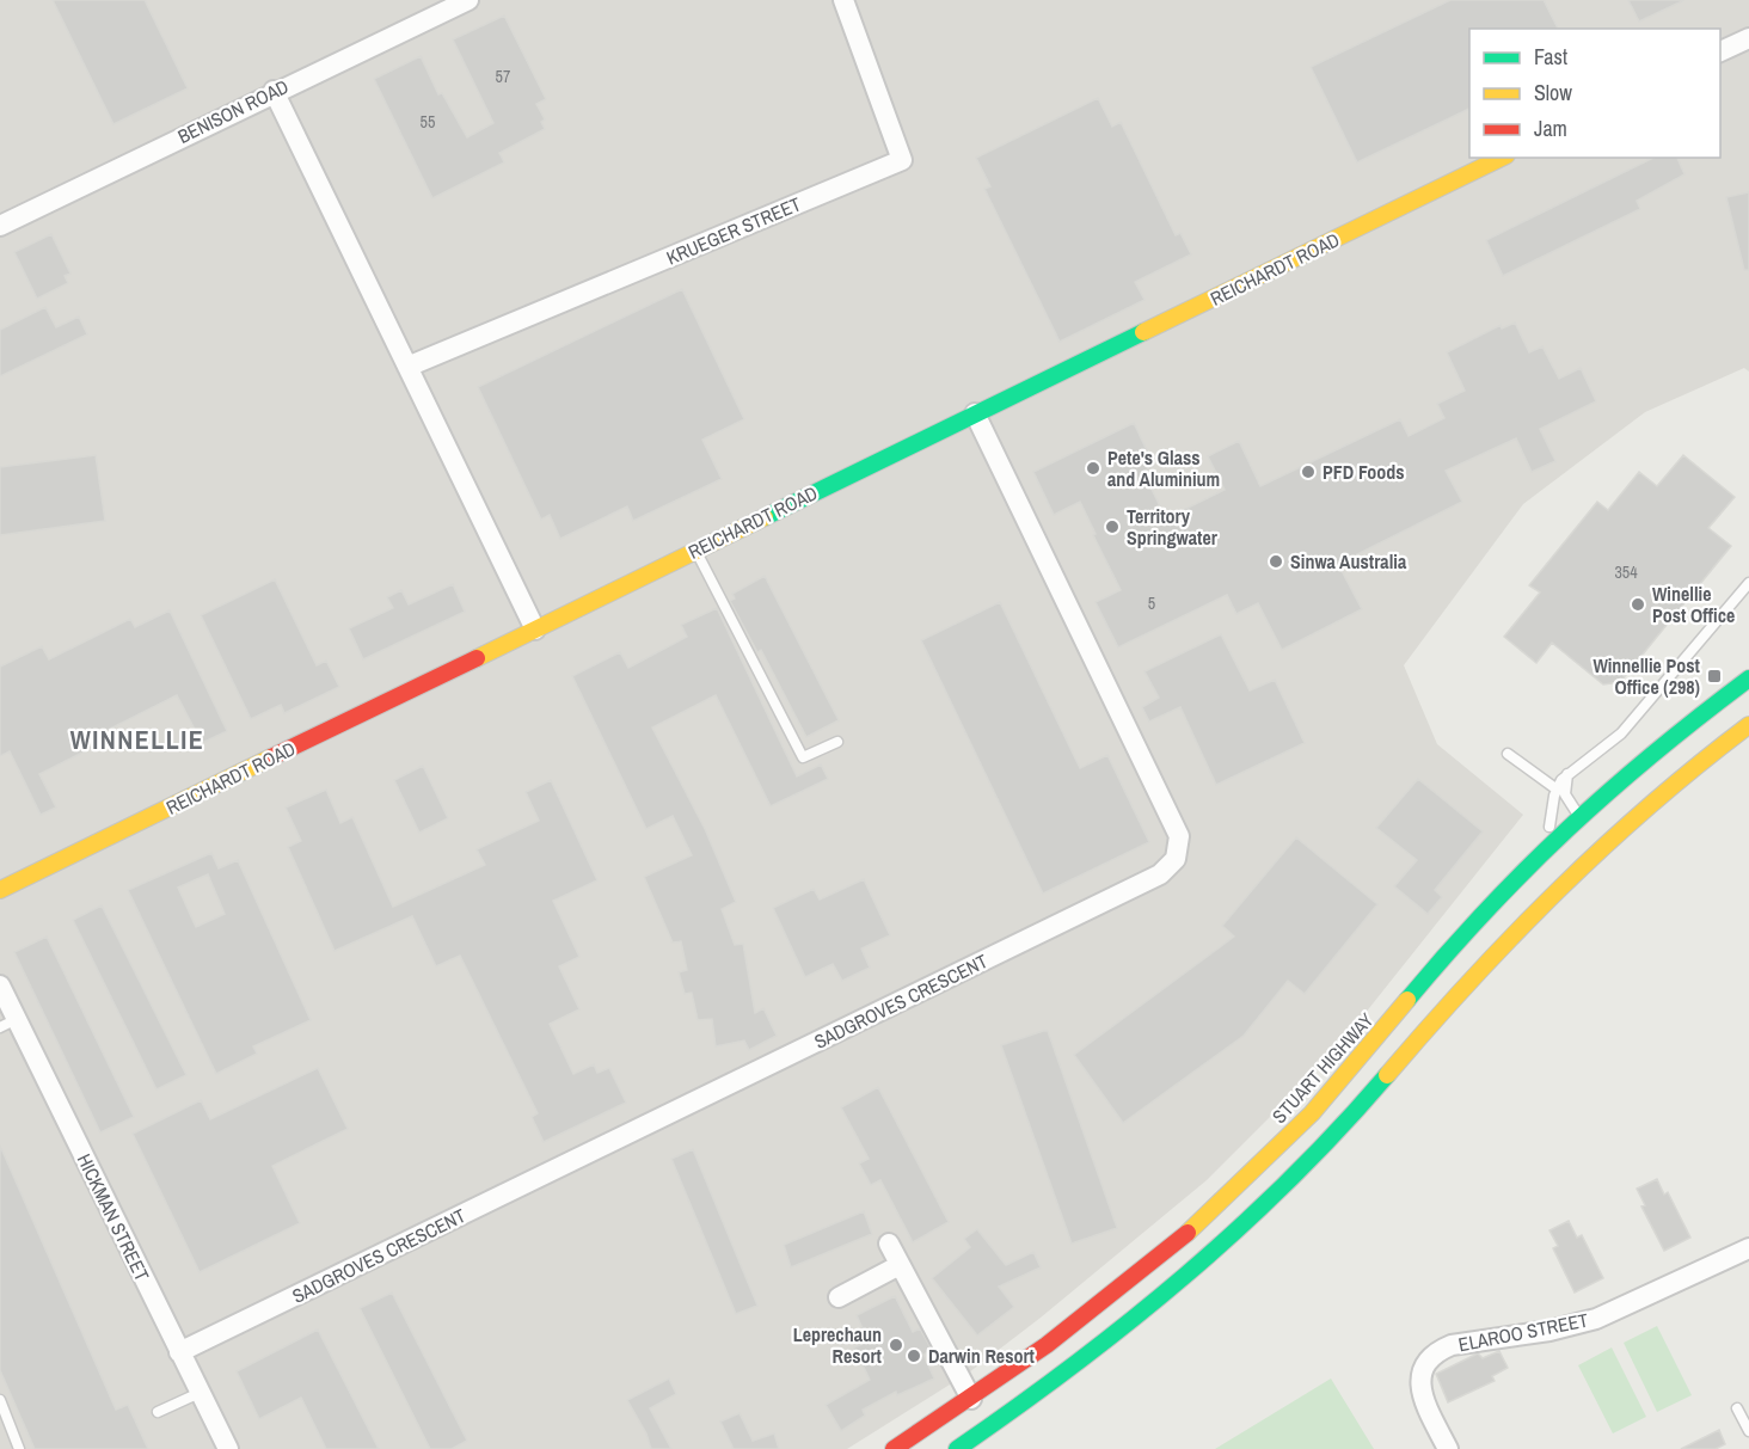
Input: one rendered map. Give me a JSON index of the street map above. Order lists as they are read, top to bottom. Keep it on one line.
{"streets":{"main road":["REICHARDT ROAD","STUART HIGHWAY"],"street":["BENISON ROAD","KRUEGER STREET","SADGROVES CRESCENT","HICKMAN STREET","ELAROO STREET"]},"crossings":[["REICHARDT ROAD","SADGROVES CRESCENT"],["SADGROVES CRESCENT","HICKMAN STREET"]],"districts":["WINNELLIE"],"places":{"other":["Pete's Glass and Aluminium","PFD Foods","Territory Springwater","Sinwa Australia","Winellie Post Office","Leprechaun Resort","Darwin Resort"],"transit":["Winnellie Post Office (298)"]},"house_numbers":["57","55","354","5"],"legend":["Fast","Slow","Jam"]}
